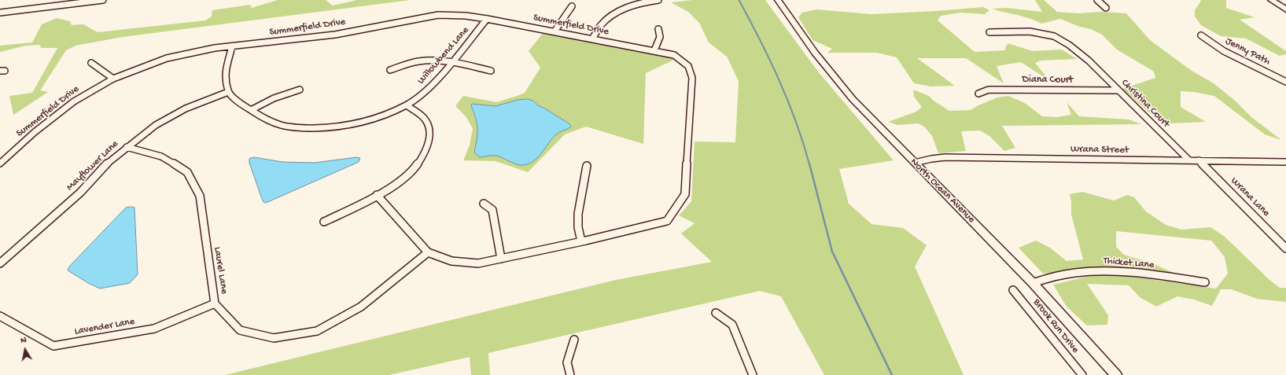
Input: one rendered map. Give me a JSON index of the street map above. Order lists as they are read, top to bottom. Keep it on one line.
{"streets":{"main road":["North Ocean Avenue"],"street":["Summerfield Drive","Jenny Path","Willowbend Lane","Diana Court","Christina Court","Wrana Street","Mayflower Lane","Wrana Lane","Thicket Lane","Laurel Lane","Brook Run Drive","Lavender Lane"]},"crossings":[["Summerfield Drive","Willowbend Lane"],["Summerfield Drive","Laurel Lane"],["Willowbend Lane","Mayflower Lane"],["Diana Court","Christina Court"],["Christina Court","Wrana Street"],["Wrana Street","North Ocean Avenue"],["Wrana Street","Wrana Lane"],["Mayflower Lane","Laurel Lane"],["North Ocean Avenue","Thicket Lane"],["Laurel Lane","Lavender Lane"]],"north":"top"}
